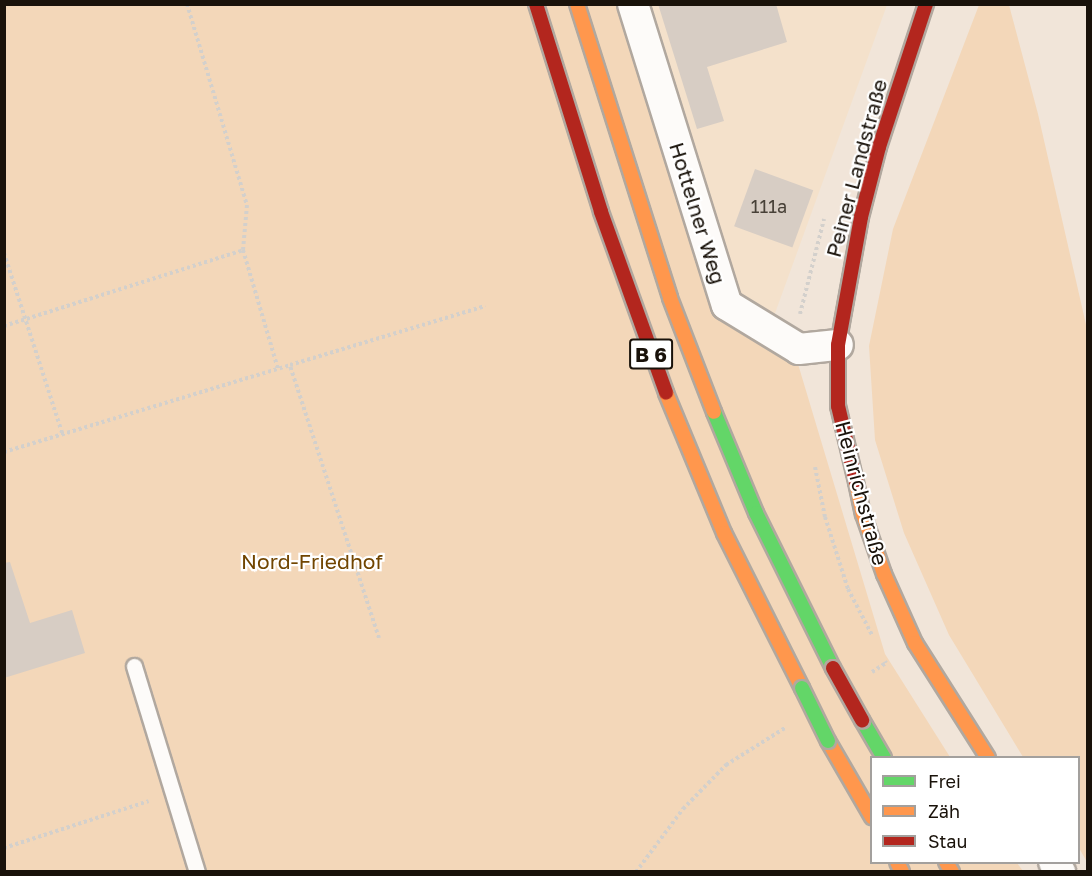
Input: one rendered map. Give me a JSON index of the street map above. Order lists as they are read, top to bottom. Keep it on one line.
{"streets":{"main road":["Peiner Landstraße","B 6","Heinrichstraße"],"street":["Hottelner Weg"]},"crossings":[["Peiner Landstraße","Hottelner Weg"],["Peiner Landstraße","Heinrichstraße"],["Hottelner Weg","Heinrichstraße"]],"parks":["Nord-Friedhof"],"house_numbers":["111a"],"legend":["Frei","Zäh","Stau"]}
